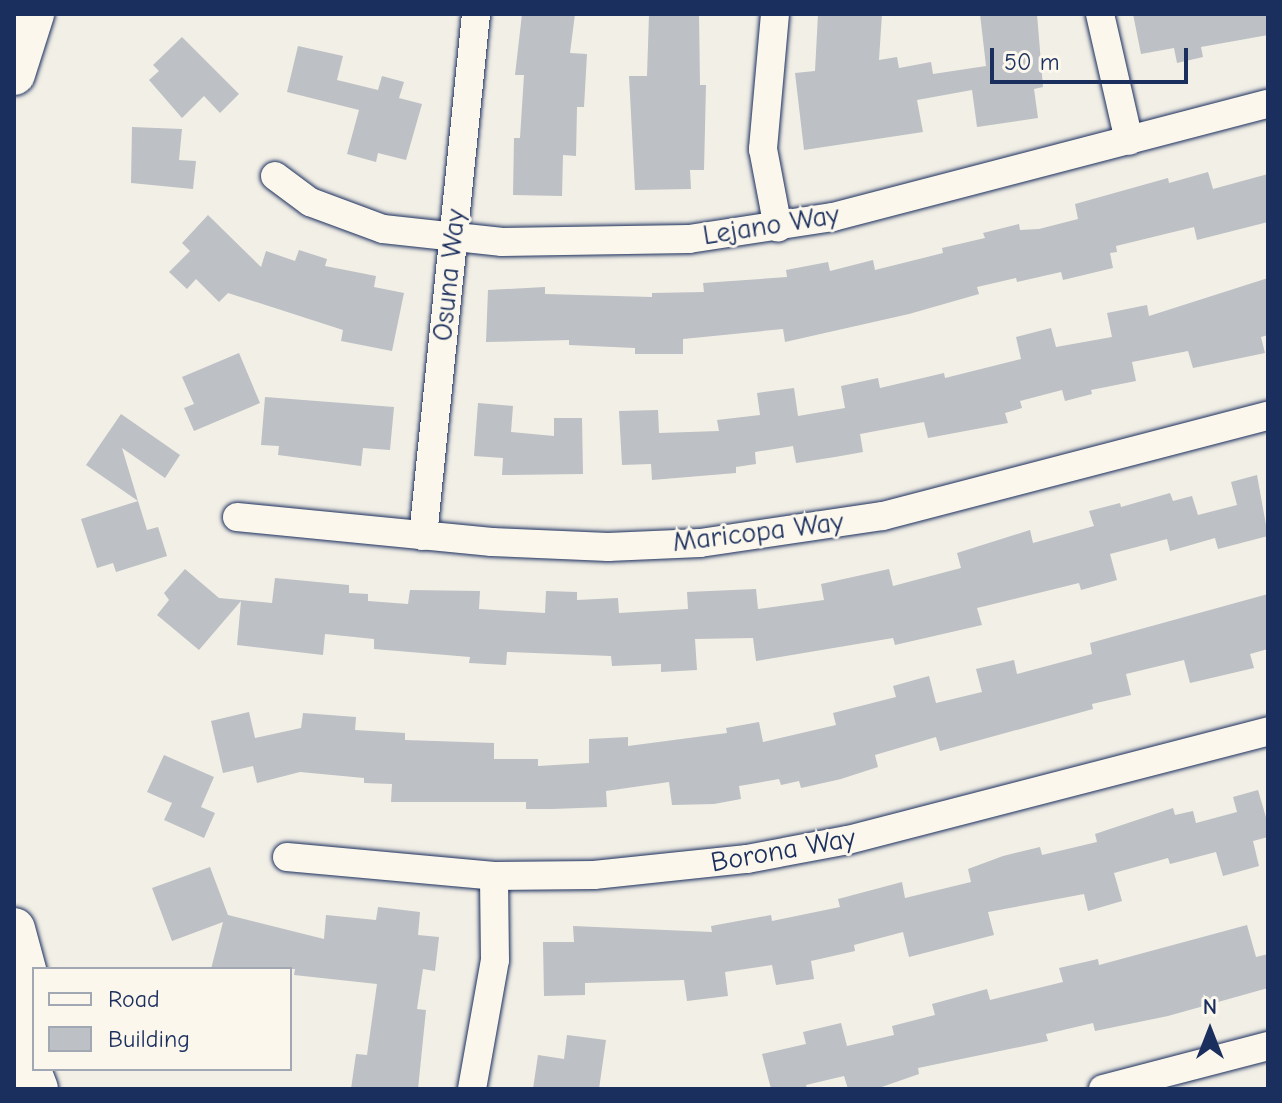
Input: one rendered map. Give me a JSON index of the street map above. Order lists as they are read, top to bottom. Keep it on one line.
{"streets":{"street":["Lejano Way","Osuna Way","Maricopa Way","Borona Way"]},"crossings":[["Lejano Way","Osuna Way"],["Osuna Way","Maricopa Way"]],"legend":["Road","Building"],"scale_bar":"50 m","north":"top"}
